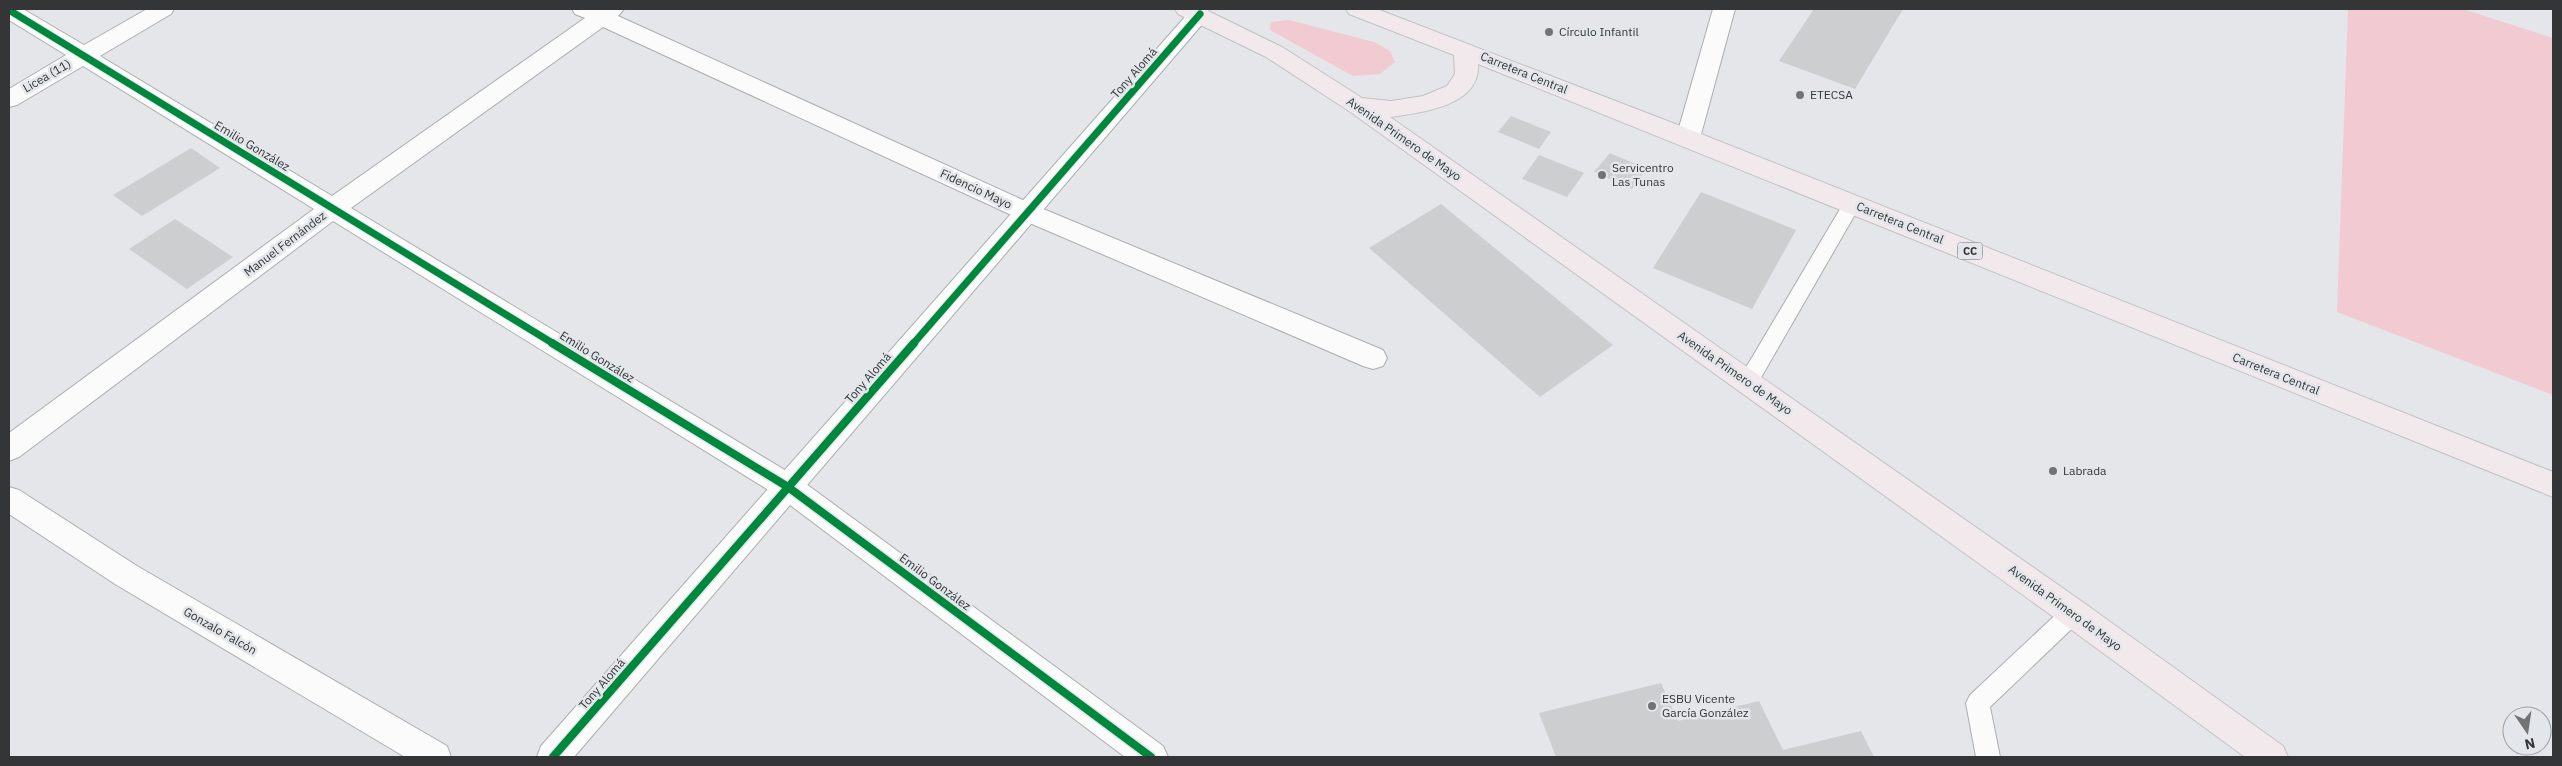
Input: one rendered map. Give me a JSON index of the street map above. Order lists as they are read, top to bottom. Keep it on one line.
{"streets":{"main road":["Carretera Central","Avenida Primero de Mayo","CC"],"street":["Tony Alomá","Licea (11)","Emilio González","Fidencio Mayo","Manuel Fernández","Gonzalo Falcón"]},"crossings":[["Tony Alomá","Avenida Primero de Mayo"],["Tony Alomá","Emilio González"],["Tony Alomá","Fidencio Mayo"],["Carretera Central","CC"],["Licea (11)","Emilio González"],["Emilio González","Manuel Fernández"],["Fidencio Mayo","Manuel Fernández"]],"places":["Círculo Infantil","ETECSA","Servicentro Las Tunas","Labrada","ESBU Vicente García González"],"north":"bottom"}
